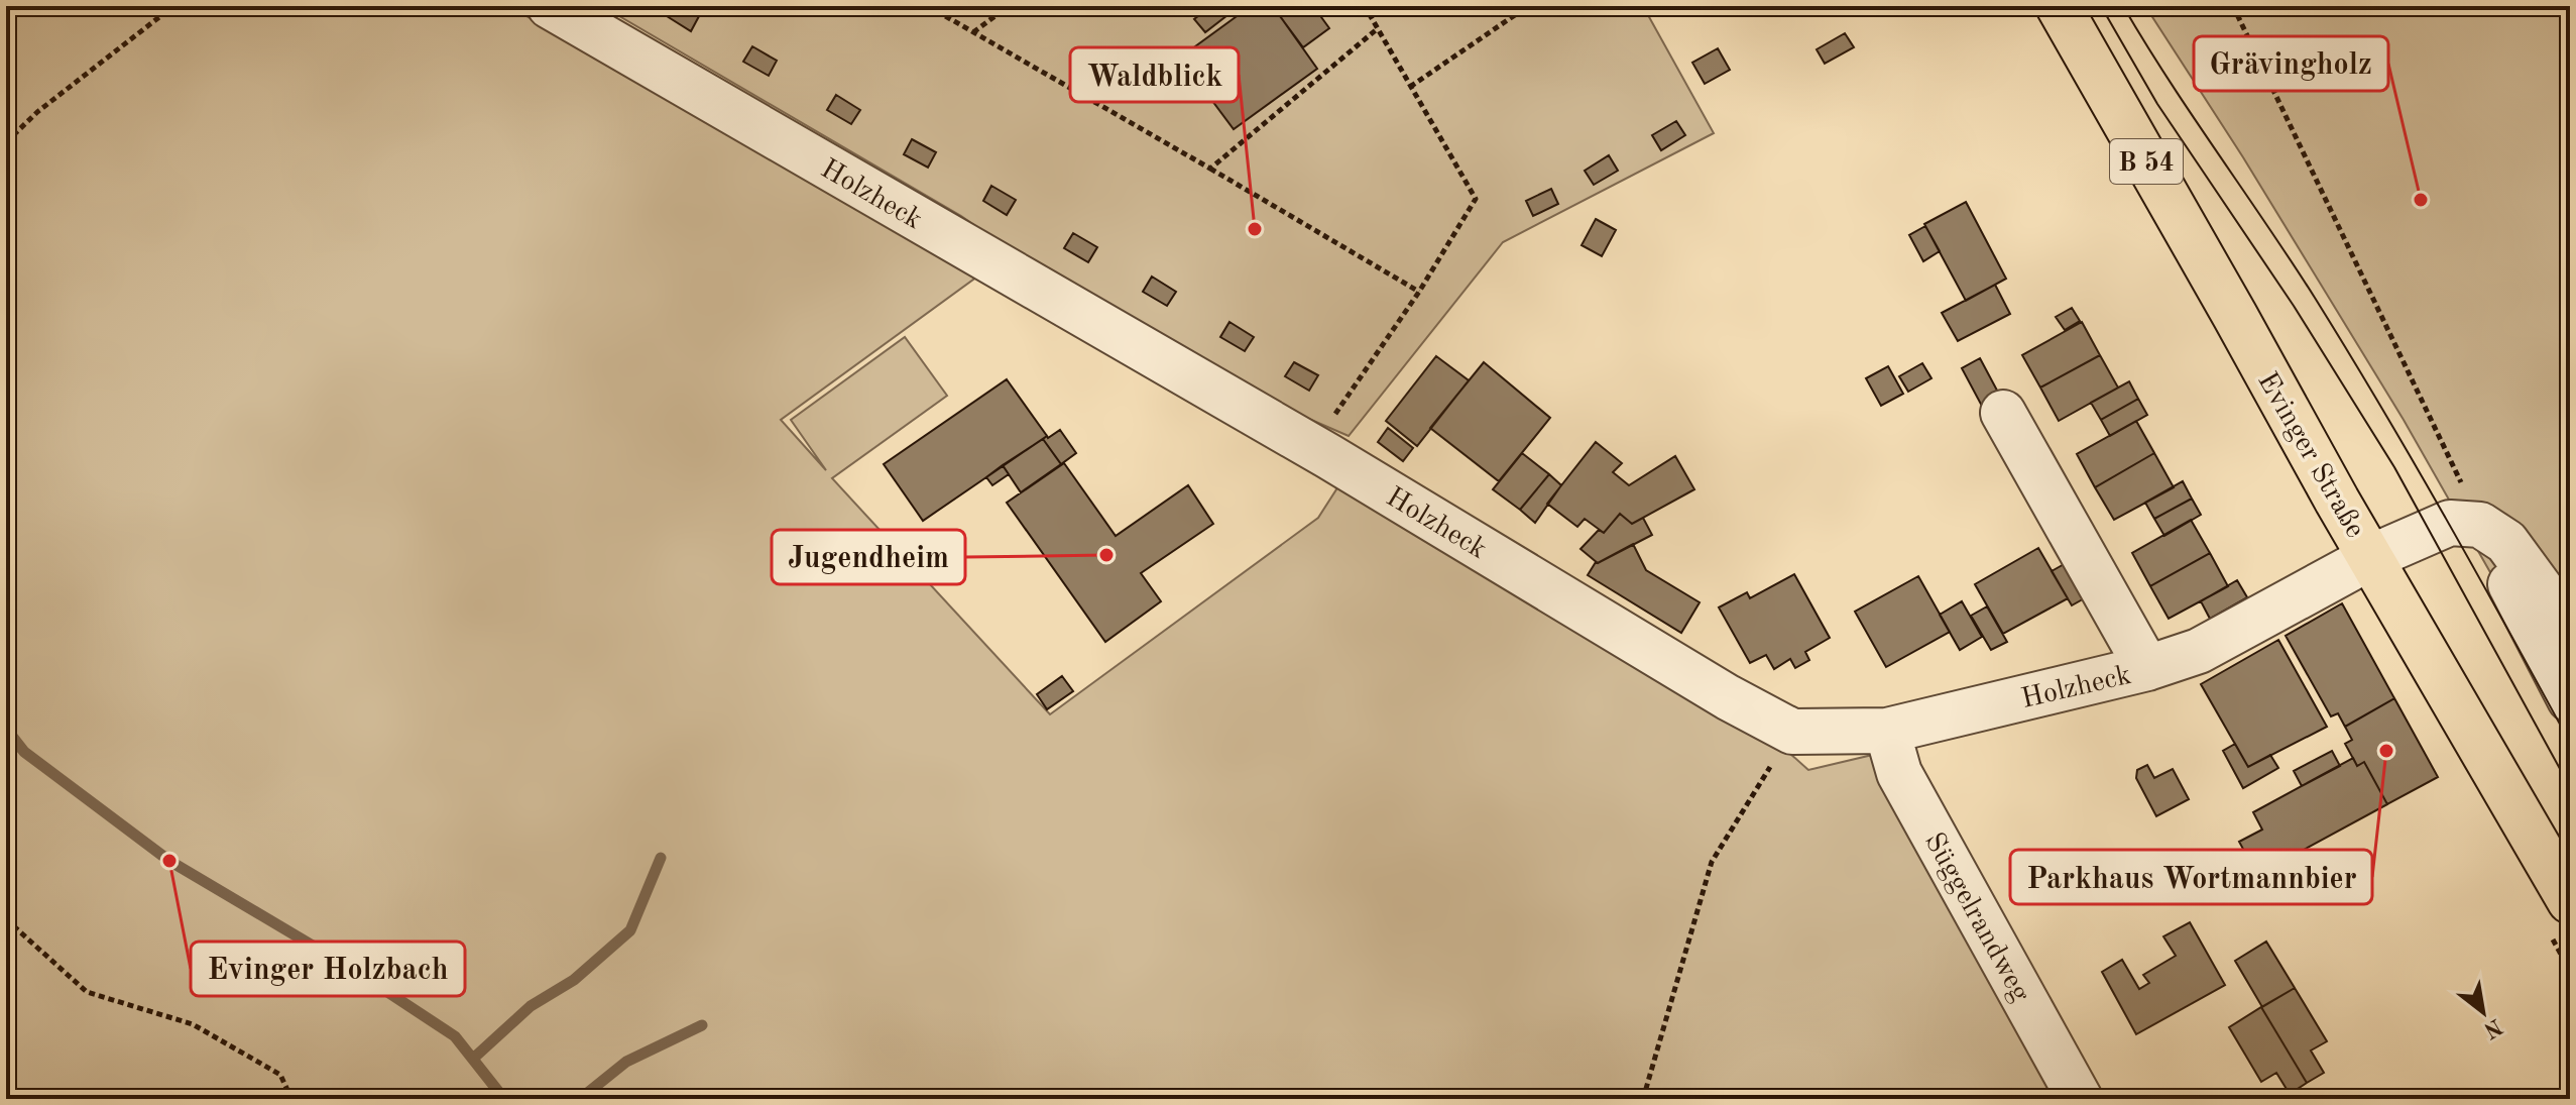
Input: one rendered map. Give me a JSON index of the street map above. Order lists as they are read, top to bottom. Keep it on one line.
{"streets":{"main road":["B 54","Evinger Straße"],"street":["Holzheck","Süggelrandweg"]},"crossings":[["Holzheck","Evinger Straße"],["Holzheck","Süggelrandweg"]],"places":["Grävingholz","Waldblick","Jugendheim","Parkhaus Wortmannbier","Evinger Holzbach"],"north":"bottom right"}
